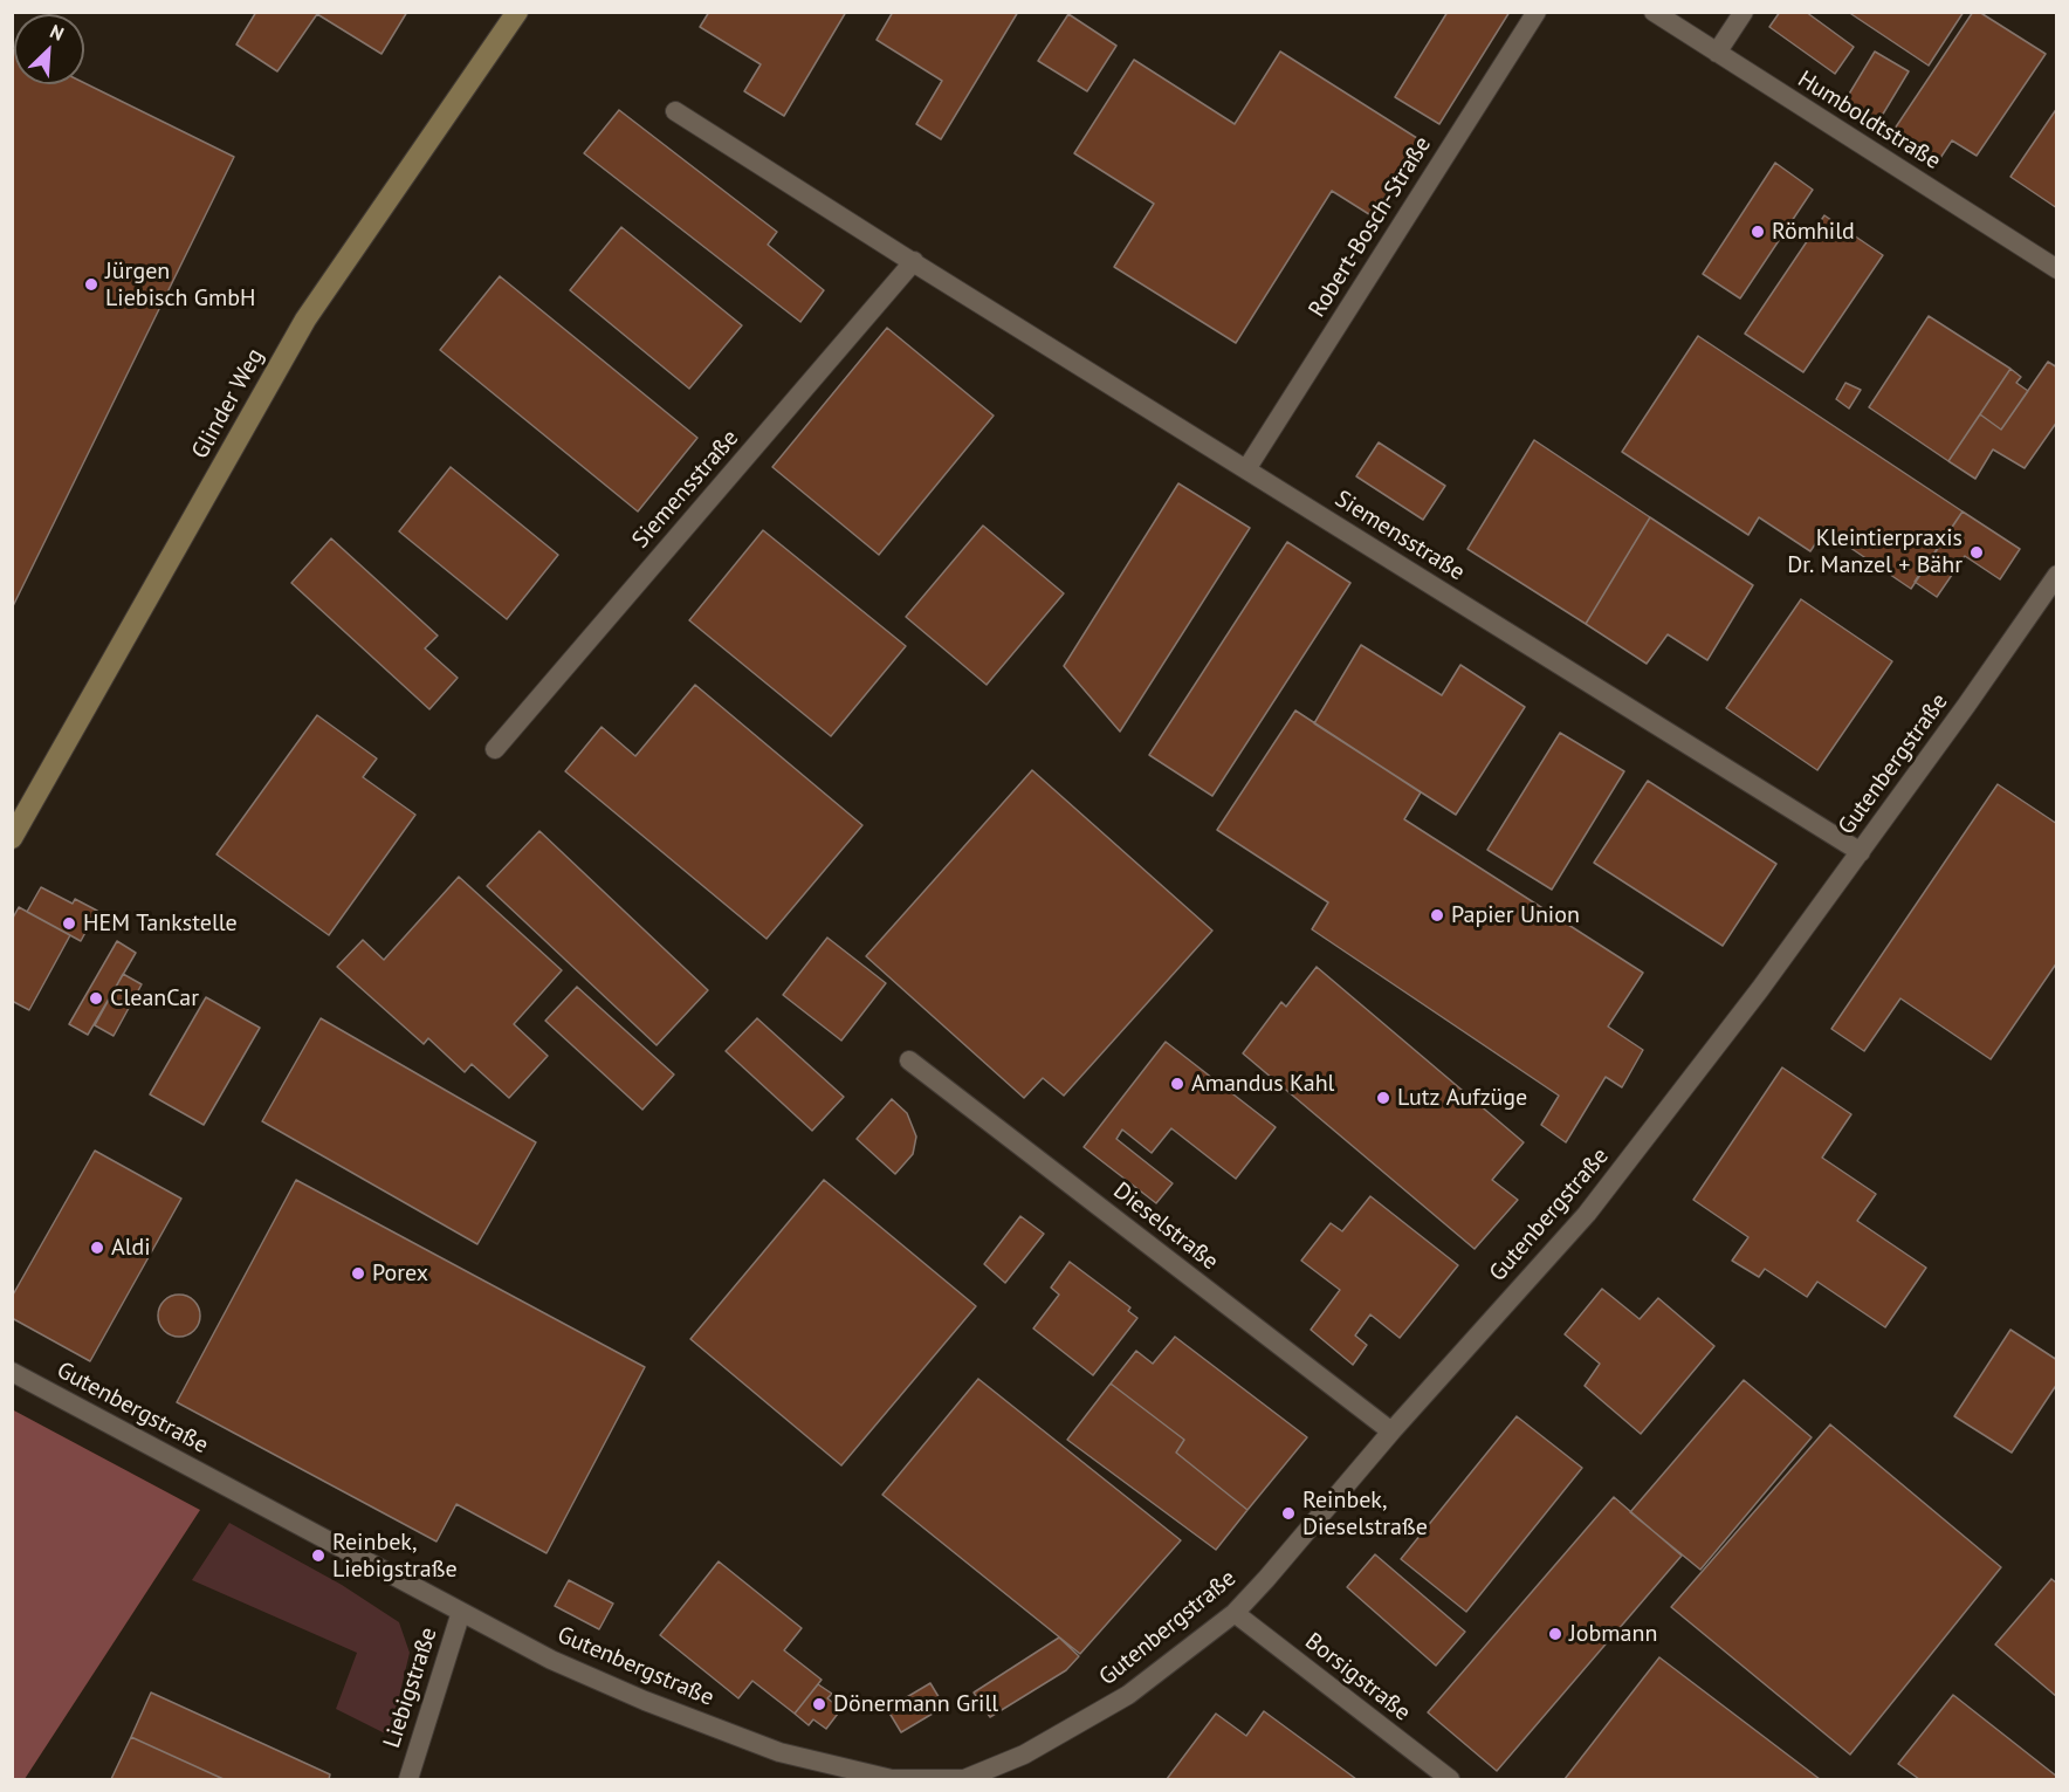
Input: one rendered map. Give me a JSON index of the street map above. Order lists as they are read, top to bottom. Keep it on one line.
{"streets":{"main road":["Glinder Weg"],"street":["Humboldtstraße","Robert-Bosch-Straße","Siemensstraße","Gutenbergstraße","Dieselstraße","Borsigstraße","Liebigstraße"]},"crossings":[["Robert-Bosch-Straße","Siemensstraße"],["Siemensstraße","Gutenbergstraße"],["Gutenbergstraße","Dieselstraße"],["Gutenbergstraße","Borsigstraße"],["Gutenbergstraße","Liebigstraße"]],"places":["Römhild","Jürgen Liebisch GmbH","Kleintierpraxis Dr. Manzel + Bähr","Papier Union","HEM Tankstelle","CleanCar","Amandus Kahl","Lutz Aufzüge","Aldi","Porex","Reinbek, Dieselstraße","Reinbek, Liebigstraße","Jobmann","Dönermann Grill"],"north":"top right"}
